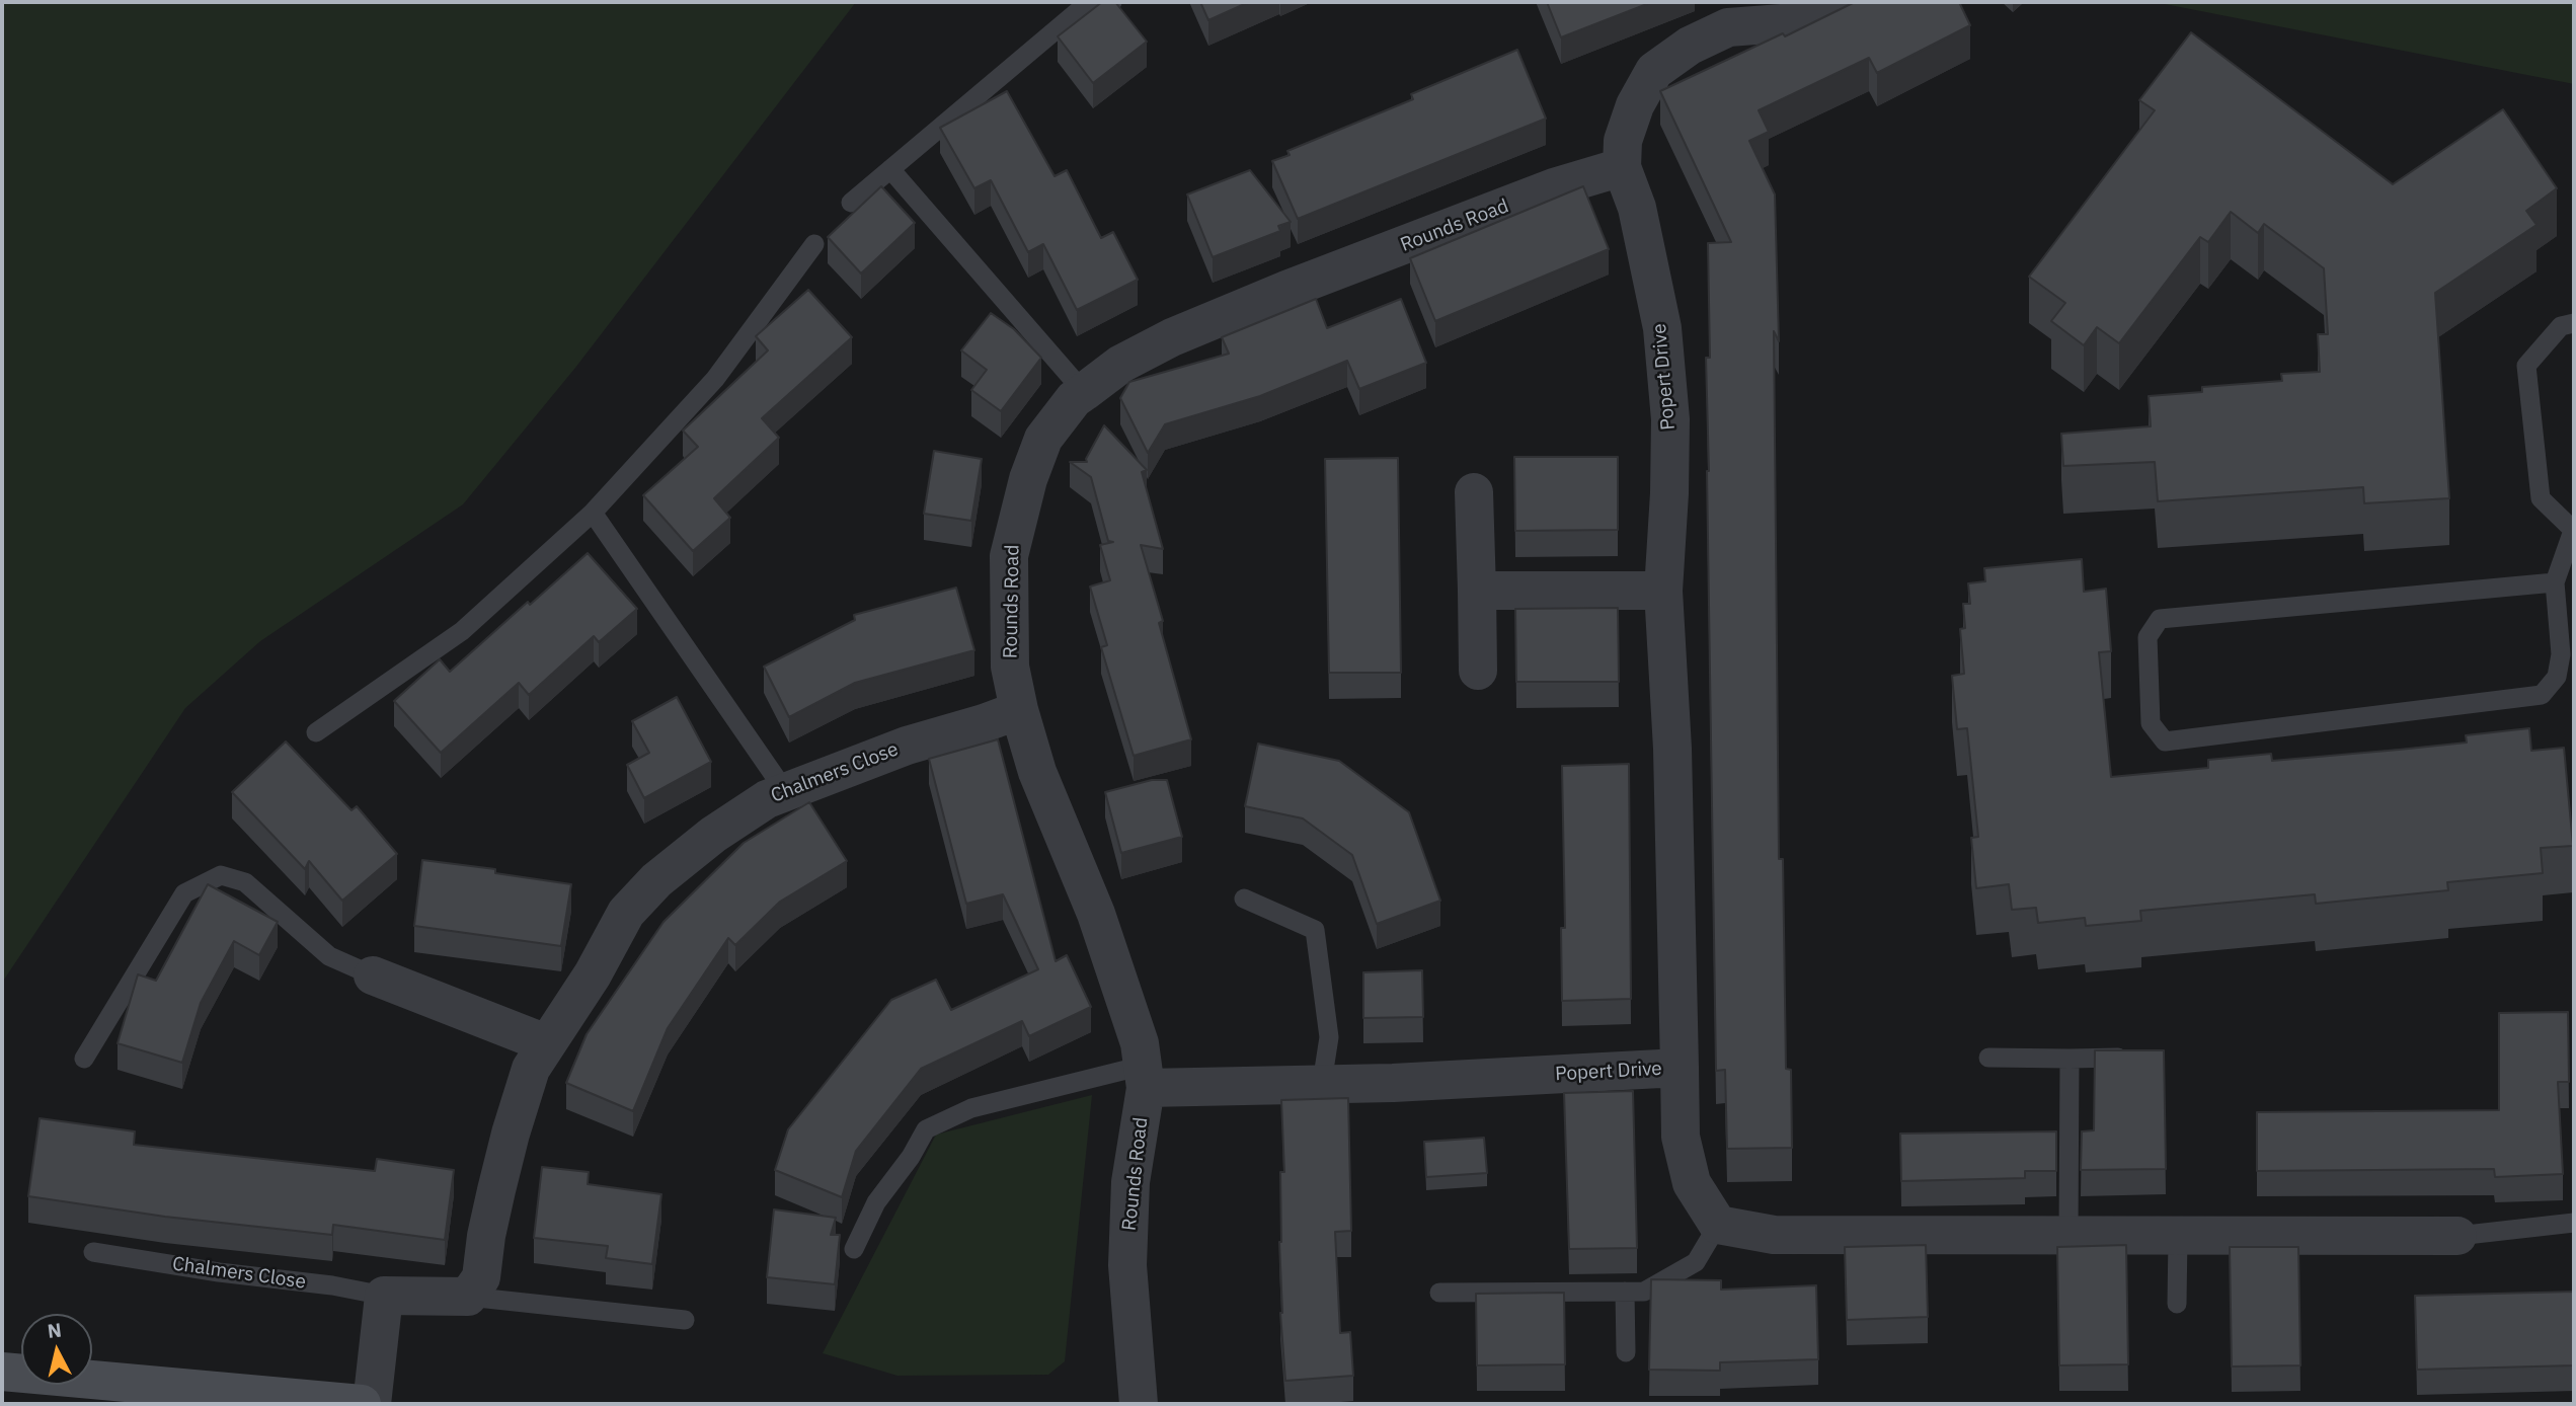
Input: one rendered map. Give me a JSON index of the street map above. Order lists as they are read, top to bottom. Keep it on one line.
{"streets":{"street":["Rounds Road","Popert Drive","Chalmers Close"]},"crossings":[["Rounds Road","Popert Drive"],["Rounds Road","Chalmers Close"]],"north":"top"}
